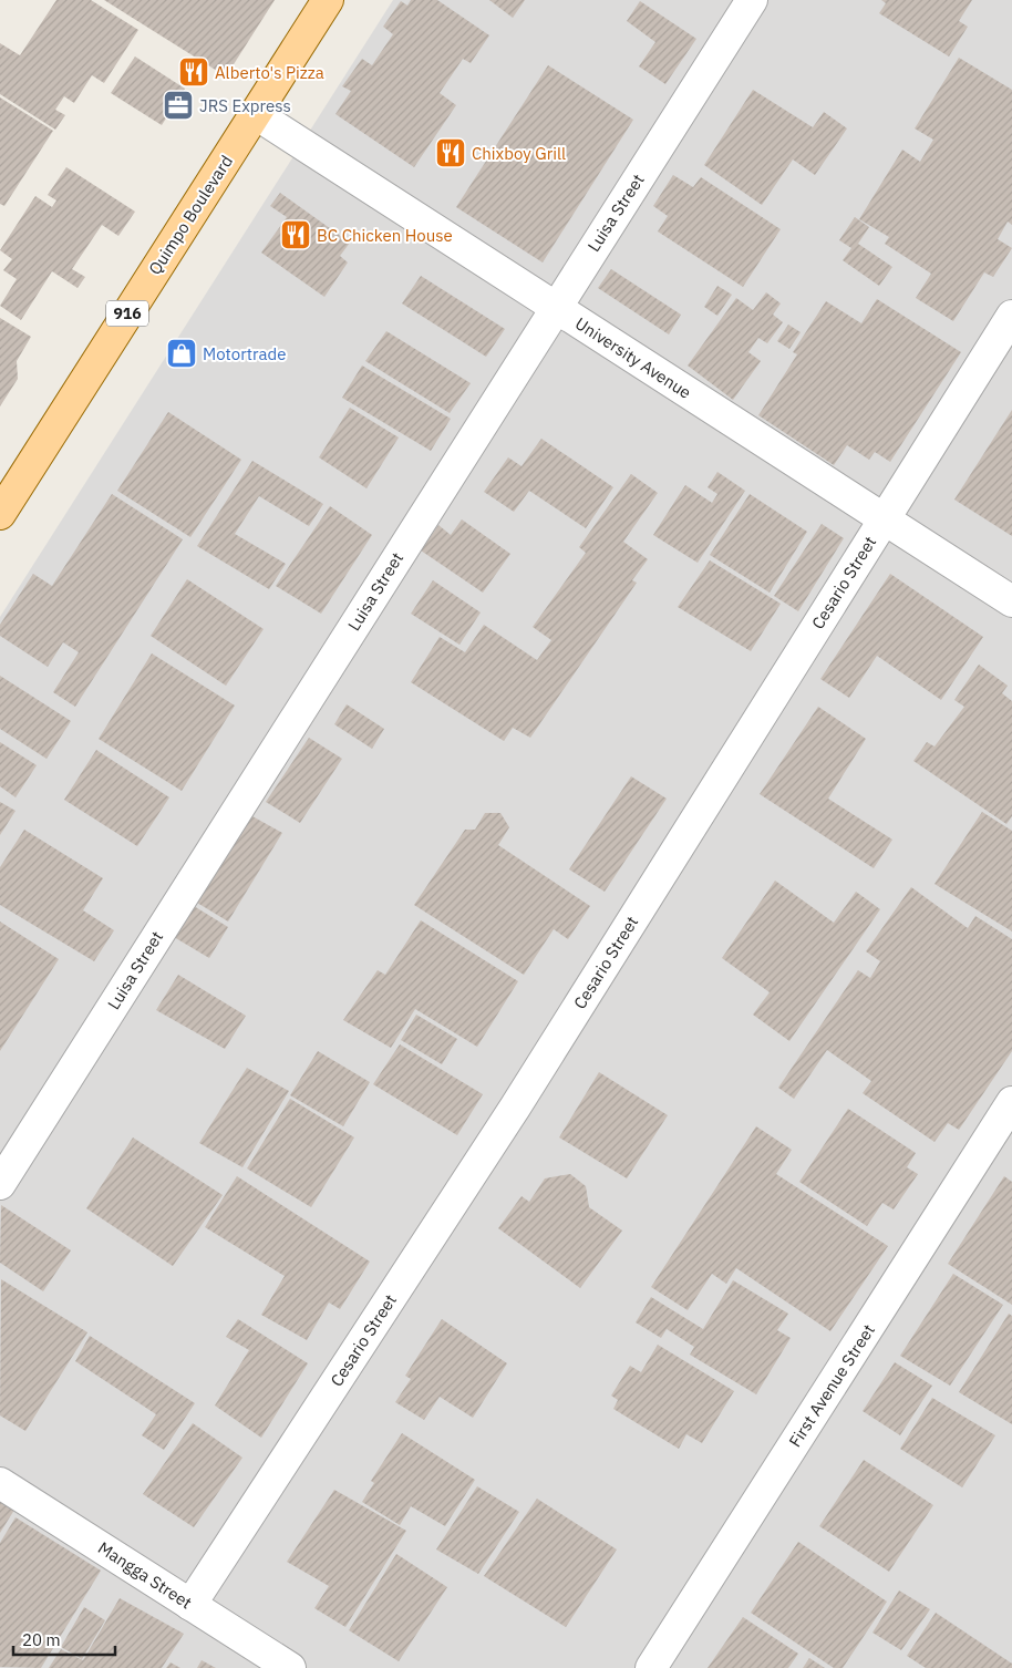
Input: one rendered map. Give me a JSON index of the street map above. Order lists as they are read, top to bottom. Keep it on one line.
{"streets":{"main road":["Quimpo Boulevard","916"],"street":["Luisa Street","University Avenue","Cesario Street","First Avenue Street","Mangga Street"]},"crossings":[["Luisa Street","University Avenue"],["Quimpo Boulevard","University Avenue"],["University Avenue","Cesario Street"],["Cesario Street","Mangga Street"]],"places":{"restaurant":["Alberto's Pizza","Chixboy Grill","BC Chicken House"],"office":["JRS Express"],"shop":["Motortrade"]},"scale_bar":"20 m"}
